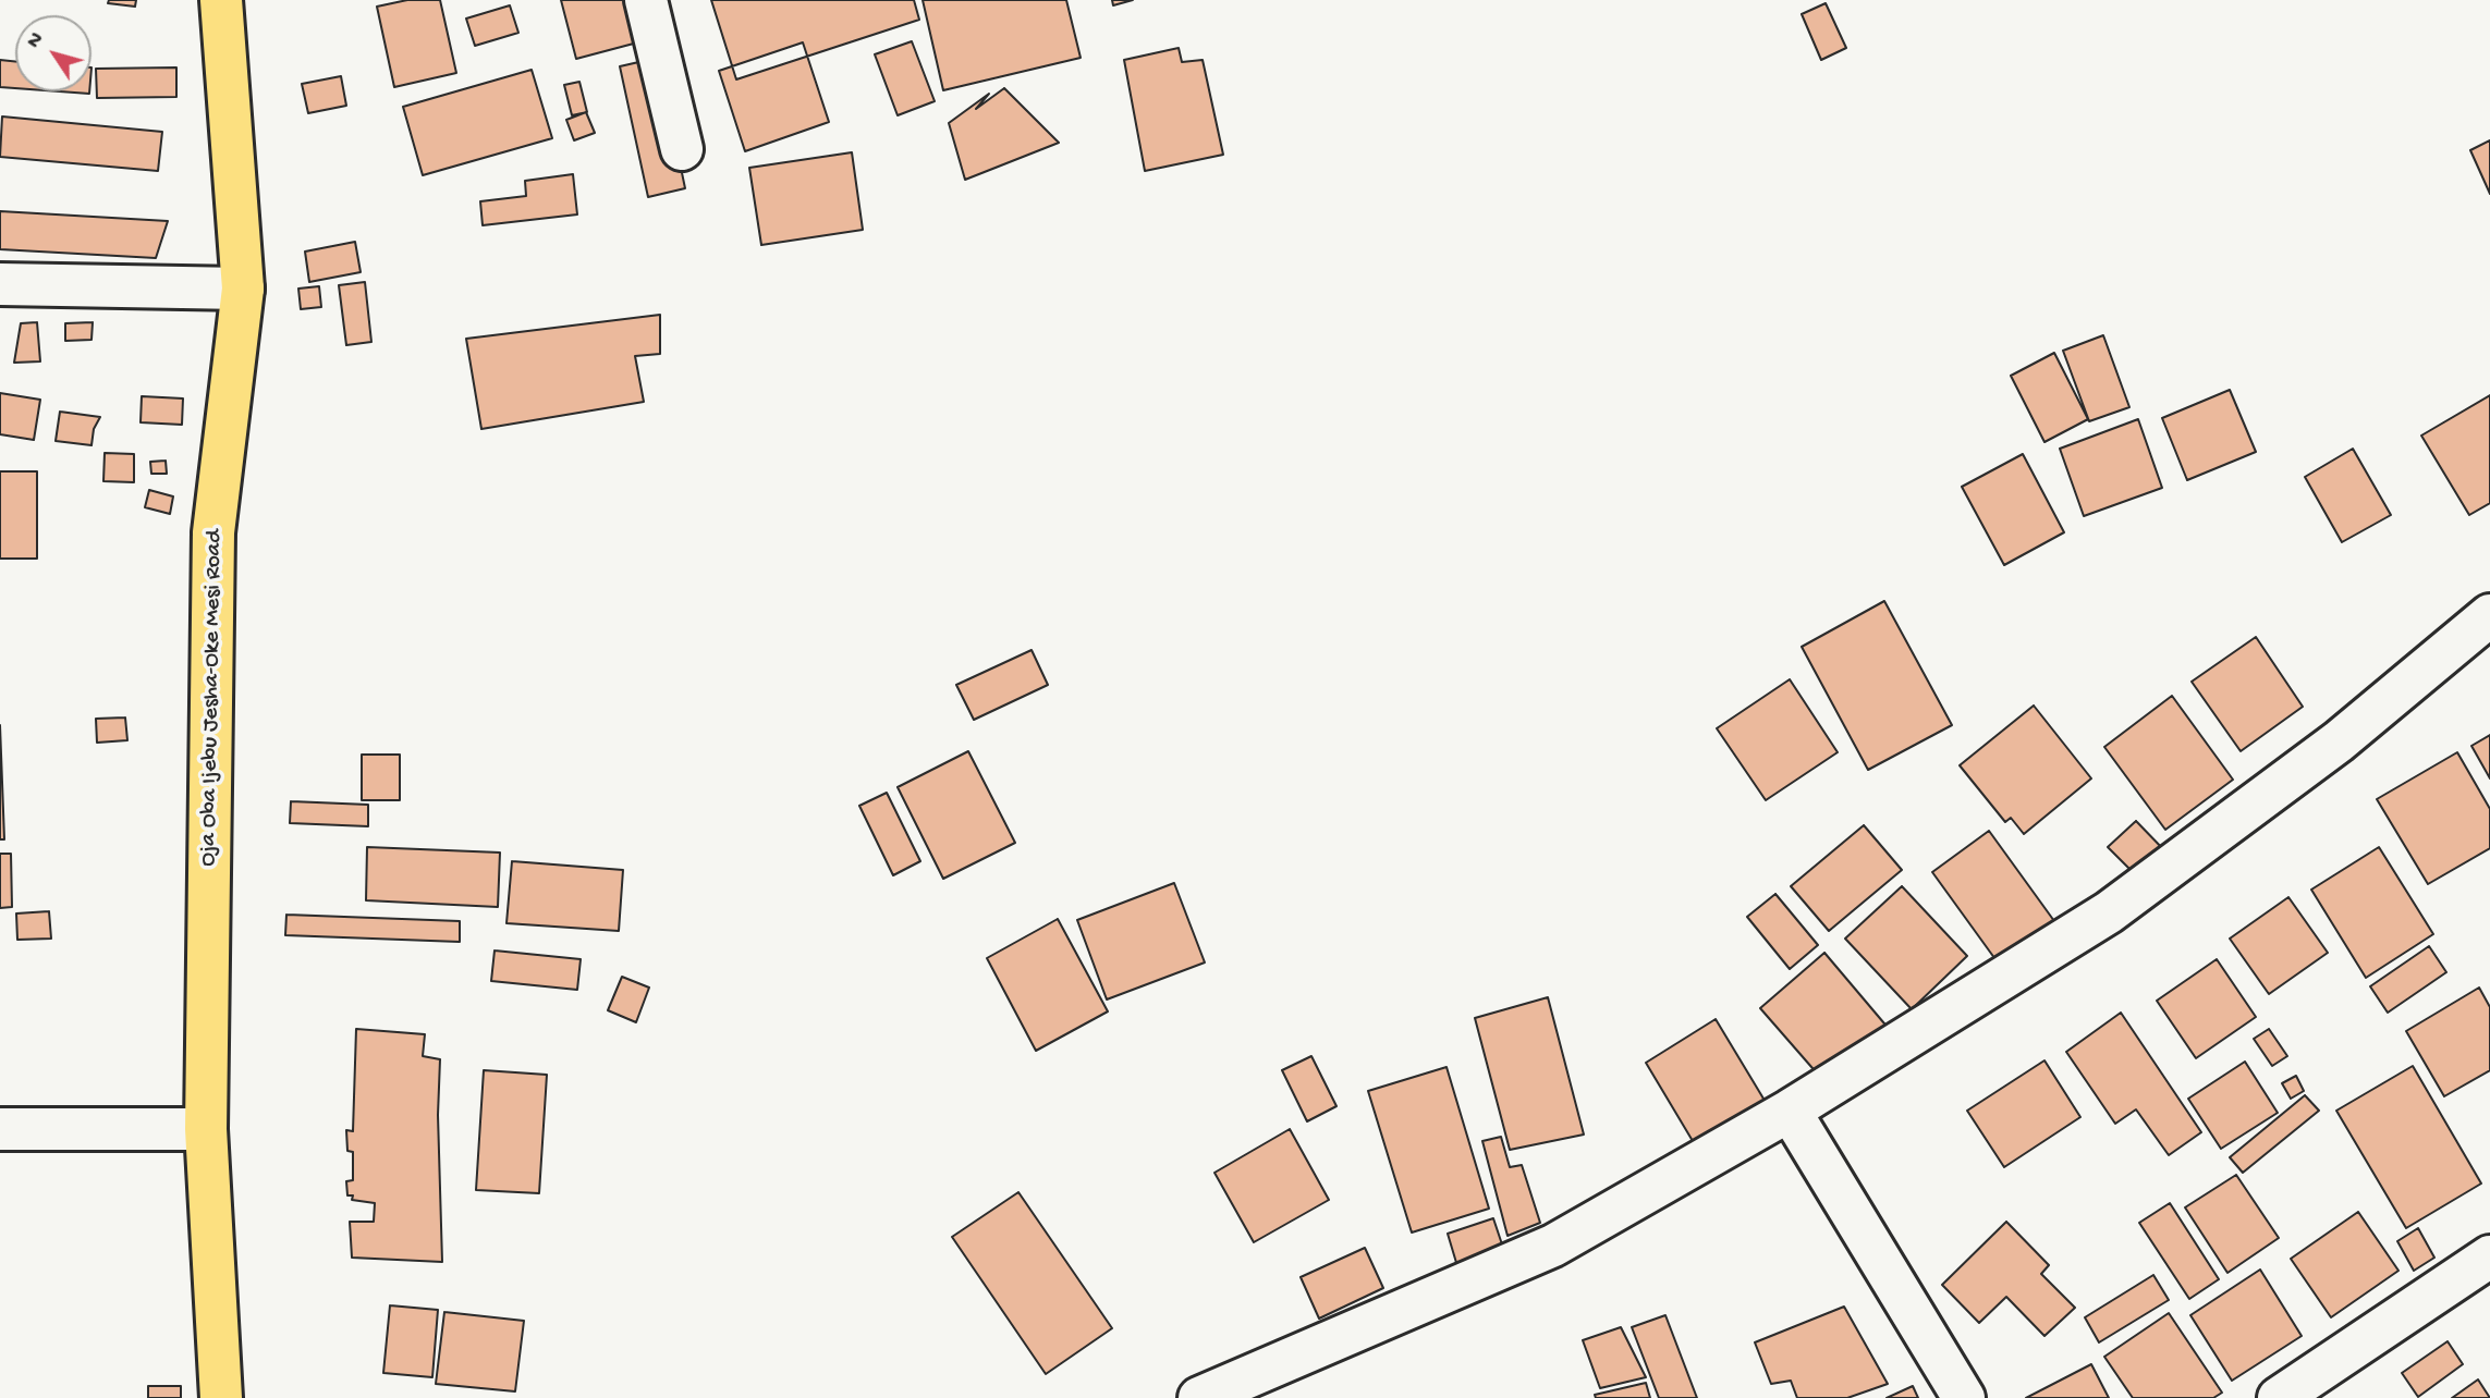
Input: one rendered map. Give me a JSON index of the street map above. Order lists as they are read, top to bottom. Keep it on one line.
{"streets":{"main road":["Oja Oba Ijebu Jesha-Oke Mesi Road"]},"north":"top left"}
